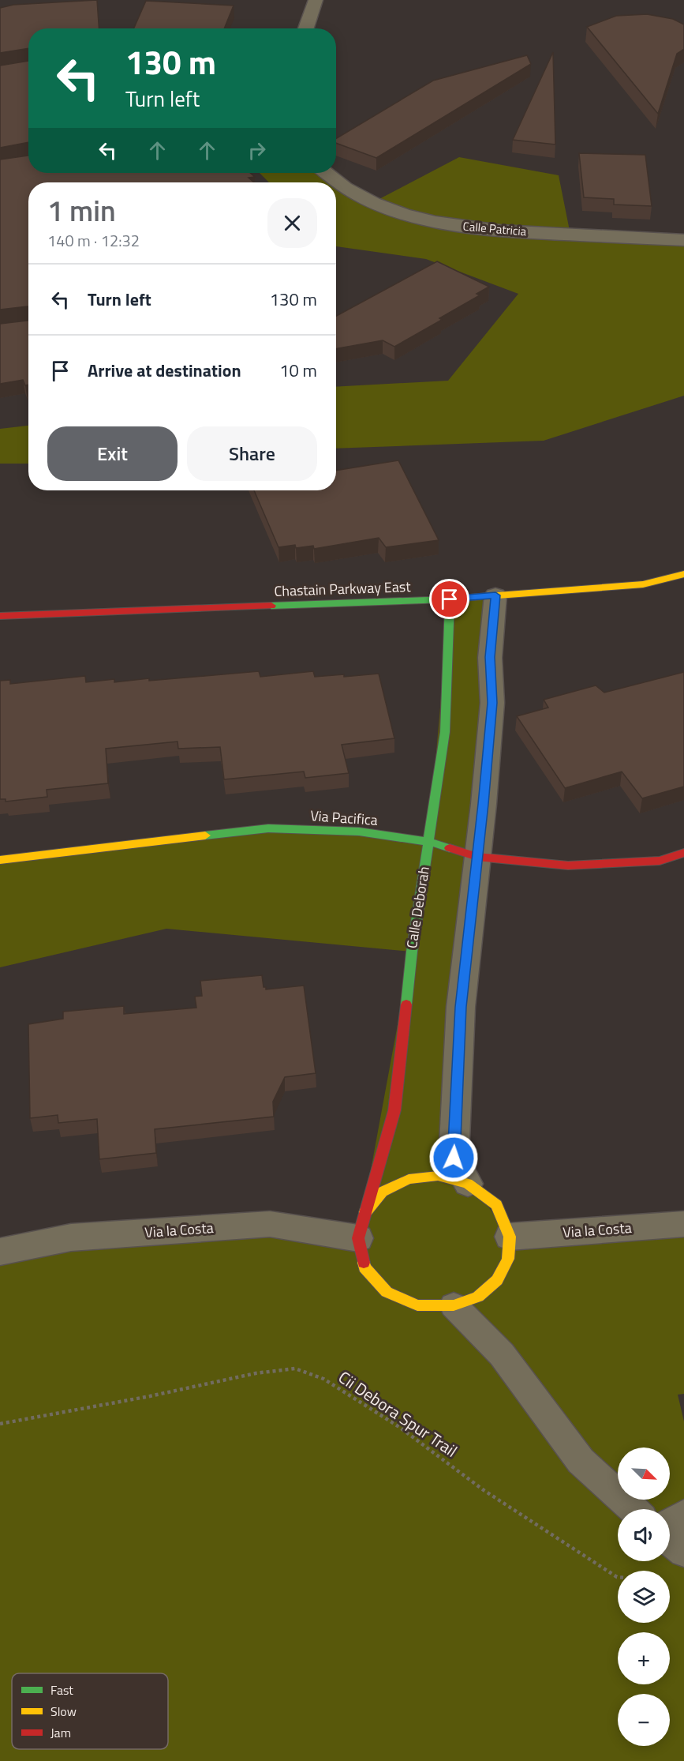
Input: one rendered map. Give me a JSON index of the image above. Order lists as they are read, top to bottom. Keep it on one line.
{"streets":{"street":["Calle Patricia","Chastain Parkway East","Via Pacifica","Calle Deborah","Via la Costa"],"path":["Cii Debora Spur Trail"]},"crossings":[["Chastain Parkway East","Calle Deborah"],["Via Pacifica","Calle Deborah"],["Calle Deborah","Via la Costa"]],"legend":["Fast","Slow","Jam"],"north":"bottom right","page":{"turn":["130 m","Turn left"],"heading":["1 min","140 m · 12:32"],"list":[{"name":"Turn left","value":"130 m"},{"name":"Arrive at destination","value":"10 m"}],"buttons":["Exit","Share"],"map_buttons":["+","−"]}}
